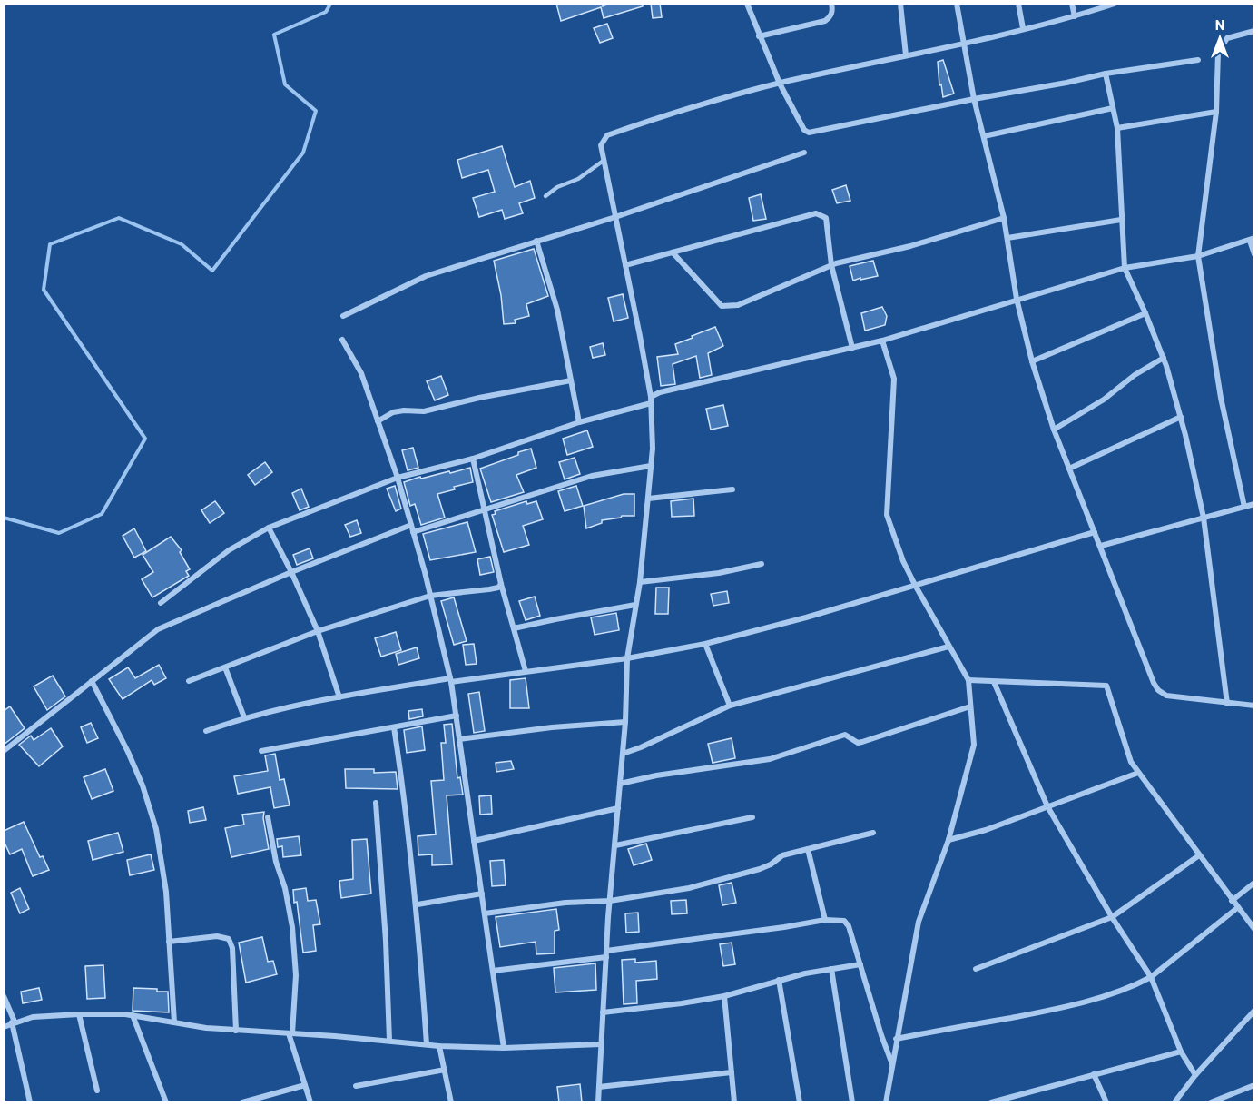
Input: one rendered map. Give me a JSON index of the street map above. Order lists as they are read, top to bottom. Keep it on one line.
{"north":"top"}
